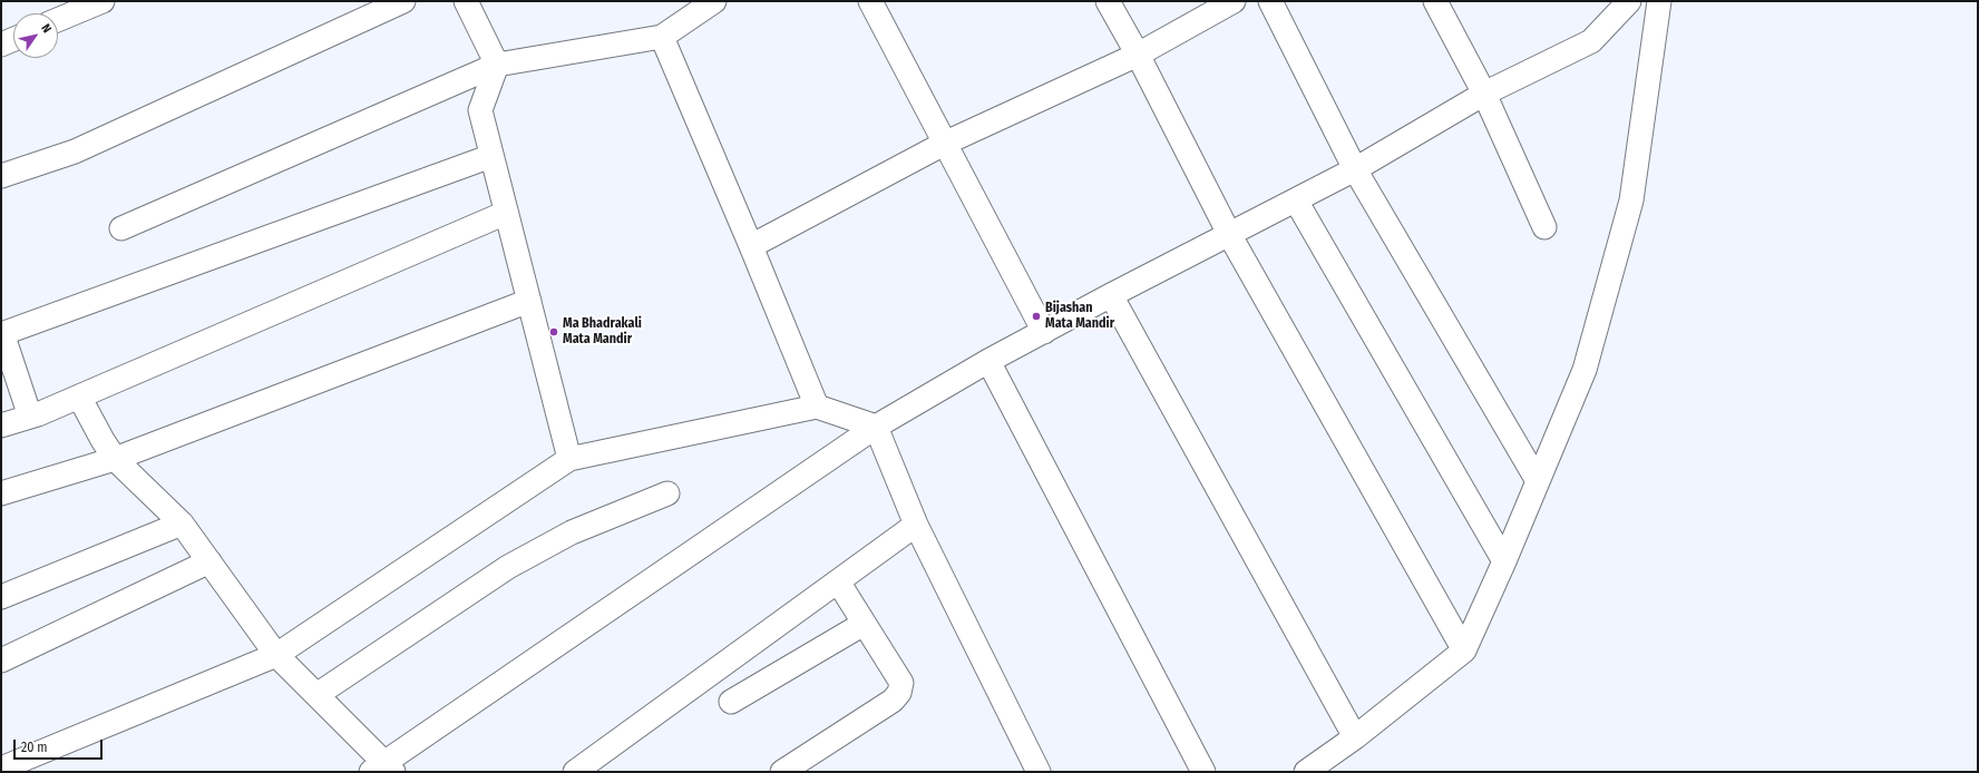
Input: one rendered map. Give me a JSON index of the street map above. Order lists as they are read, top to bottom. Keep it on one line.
{"places":["Bijashan Mata Mandir","Ma Bhadrakali Mata Mandir"],"scale_bar":"20 m","north":"top right"}
